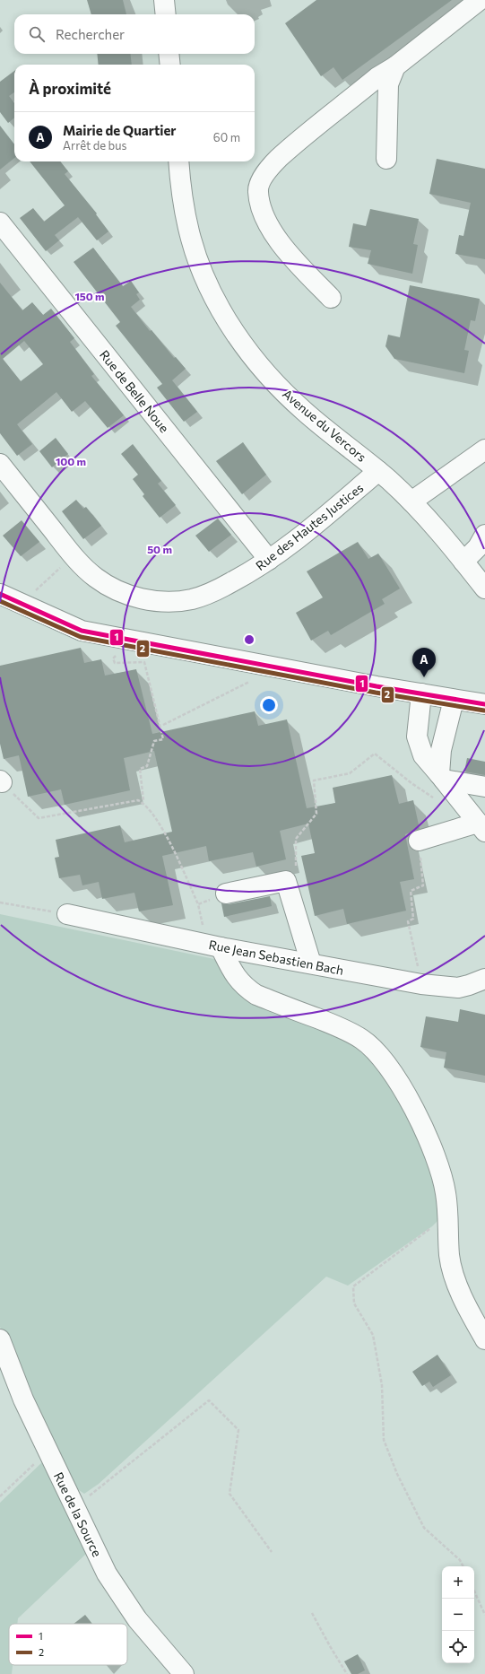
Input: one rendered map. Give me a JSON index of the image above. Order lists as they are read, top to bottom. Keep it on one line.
{"streets":{"street":["Rue de Belle Noue","Avenue du Vercors","Rue des Hautes Justices","Rue Jean Sebastien Bach","Rue de la Source"]},"crossings":[["Rue de Belle Noue","Rue des Hautes Justices"],["Avenue du Vercors","Rue des Hautes Justices"]],"lines":["transit line 1","transit line 2"],"legend":["1","2"],"page":{"search":"Rechercher","heading":"À proximité","list":[{"mark":"A","name":"Mairie de Quartier","note":"Arrêt de bus","value":"60 m"}],"pins":"A","map_buttons":["+","−"]},"rings":["150 m","100 m","50 m"]}
